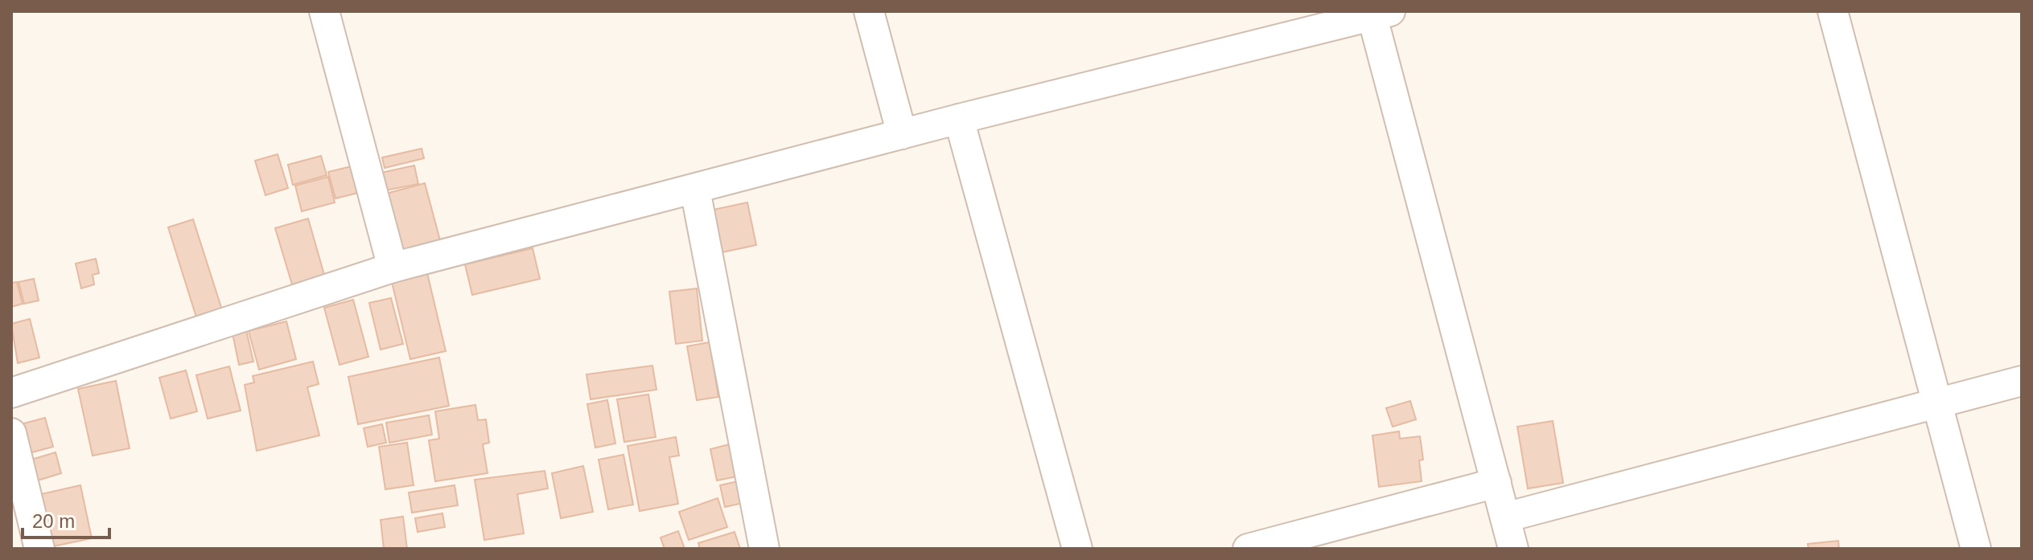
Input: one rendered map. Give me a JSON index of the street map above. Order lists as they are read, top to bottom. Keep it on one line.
{"scale_bar":"20 m"}
